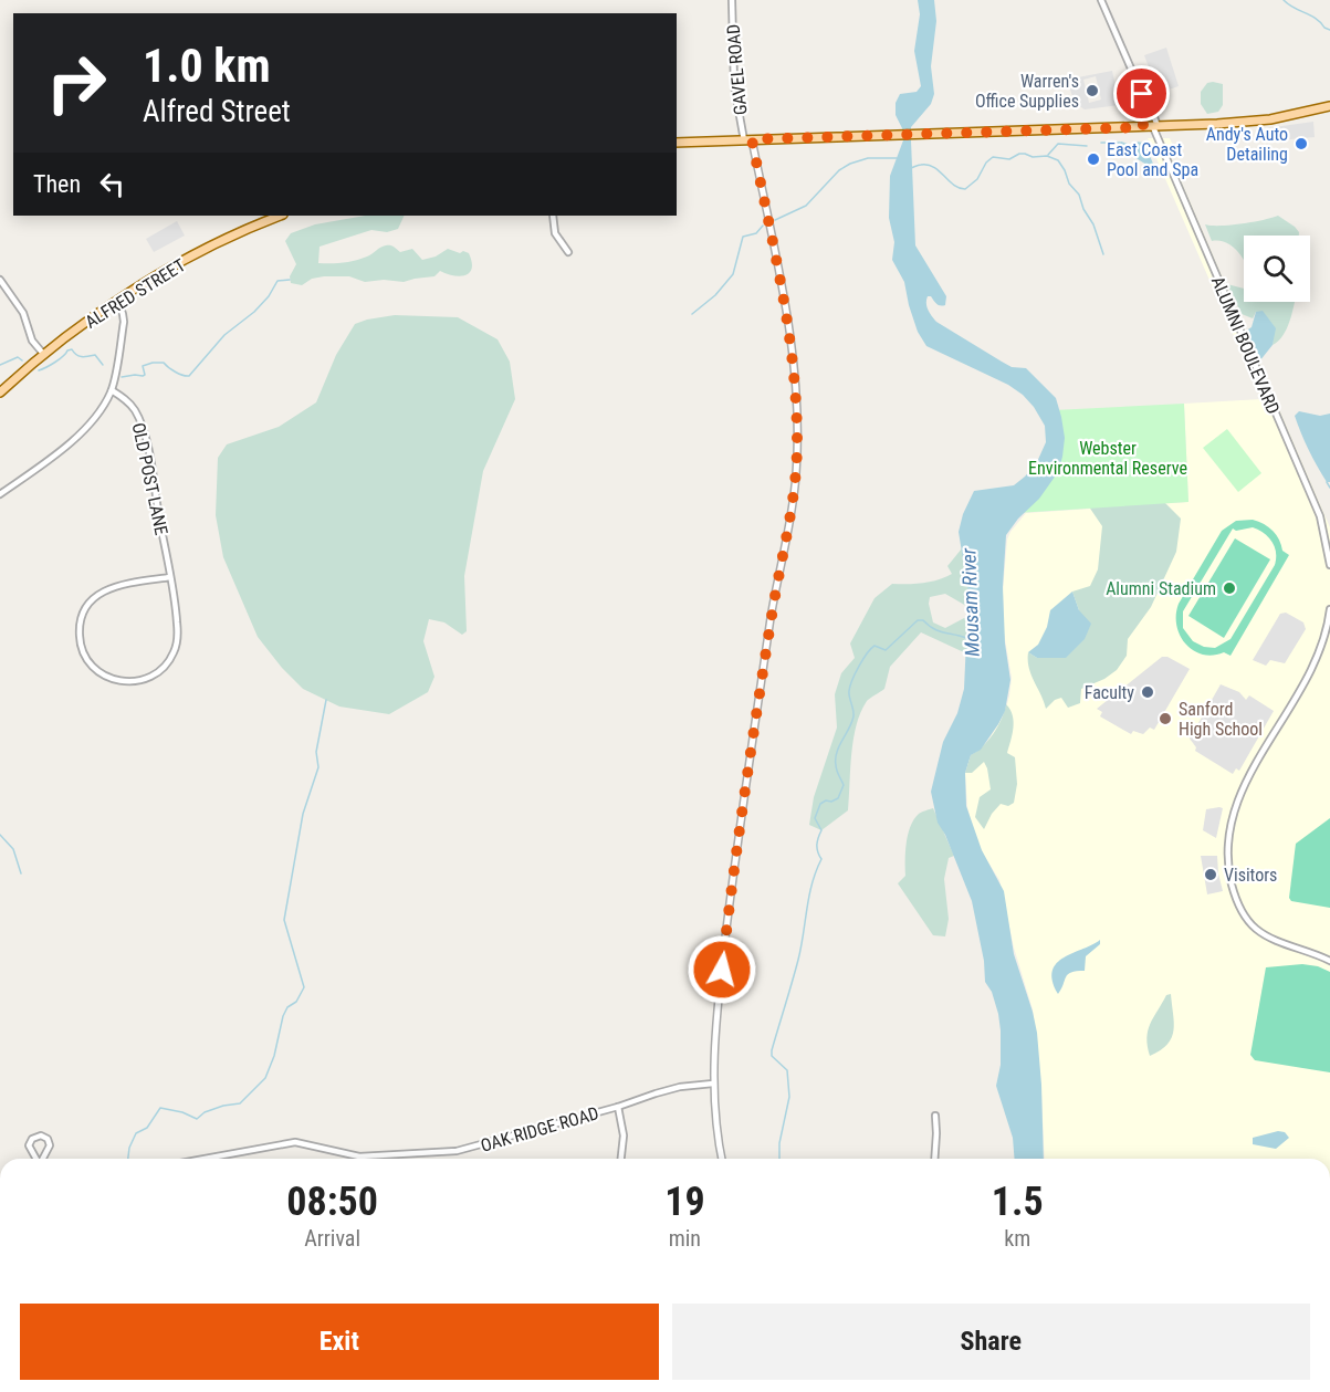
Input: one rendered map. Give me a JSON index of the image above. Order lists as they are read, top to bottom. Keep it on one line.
{"streets":{"main road":["ALFRED STREET"],"street":["GAVEL ROAD","ALUMNI BOULEVARD","OLD POST LANE","OAK RIDGE ROAD"]},"water":["Mousam River"],"parks":["Webster Environmental Reserve"],"places":["Warren's Office Supplies","Andy's Auto Detailing","East Coast Pool and Spa","Alumni Stadium","Faculty","Sanford High School","Visitors"],"page":{"turn":["1.0 km","Alfred Street"],"then":"Then","eta":["08:50","Arrival","19","min","1.5","km"],"buttons":["Exit","Share"]}}
